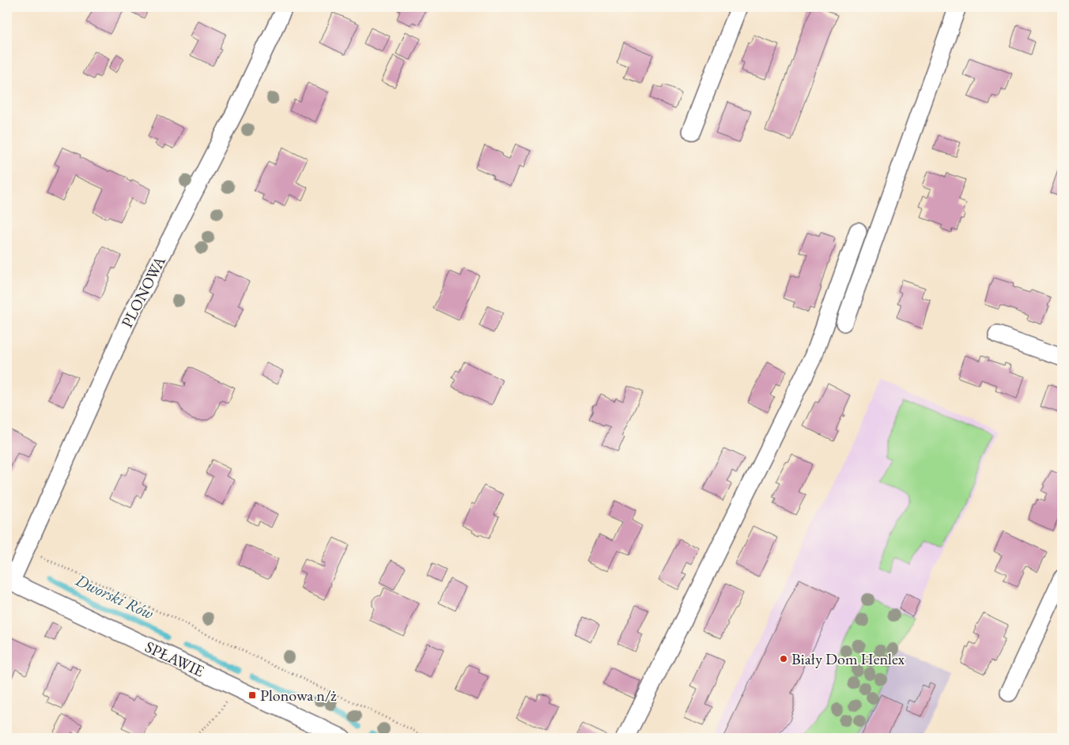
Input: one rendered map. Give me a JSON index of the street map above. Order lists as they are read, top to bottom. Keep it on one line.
{"streets":{"street":["PLONOWA","SPŁAWIE"]},"crossings":[["PLONOWA","SPŁAWIE"]],"water":["Dworski Rów"],"places":{"other":["Biały Dom Henlex"],"transit":["Plonowa n/ż"]}}
